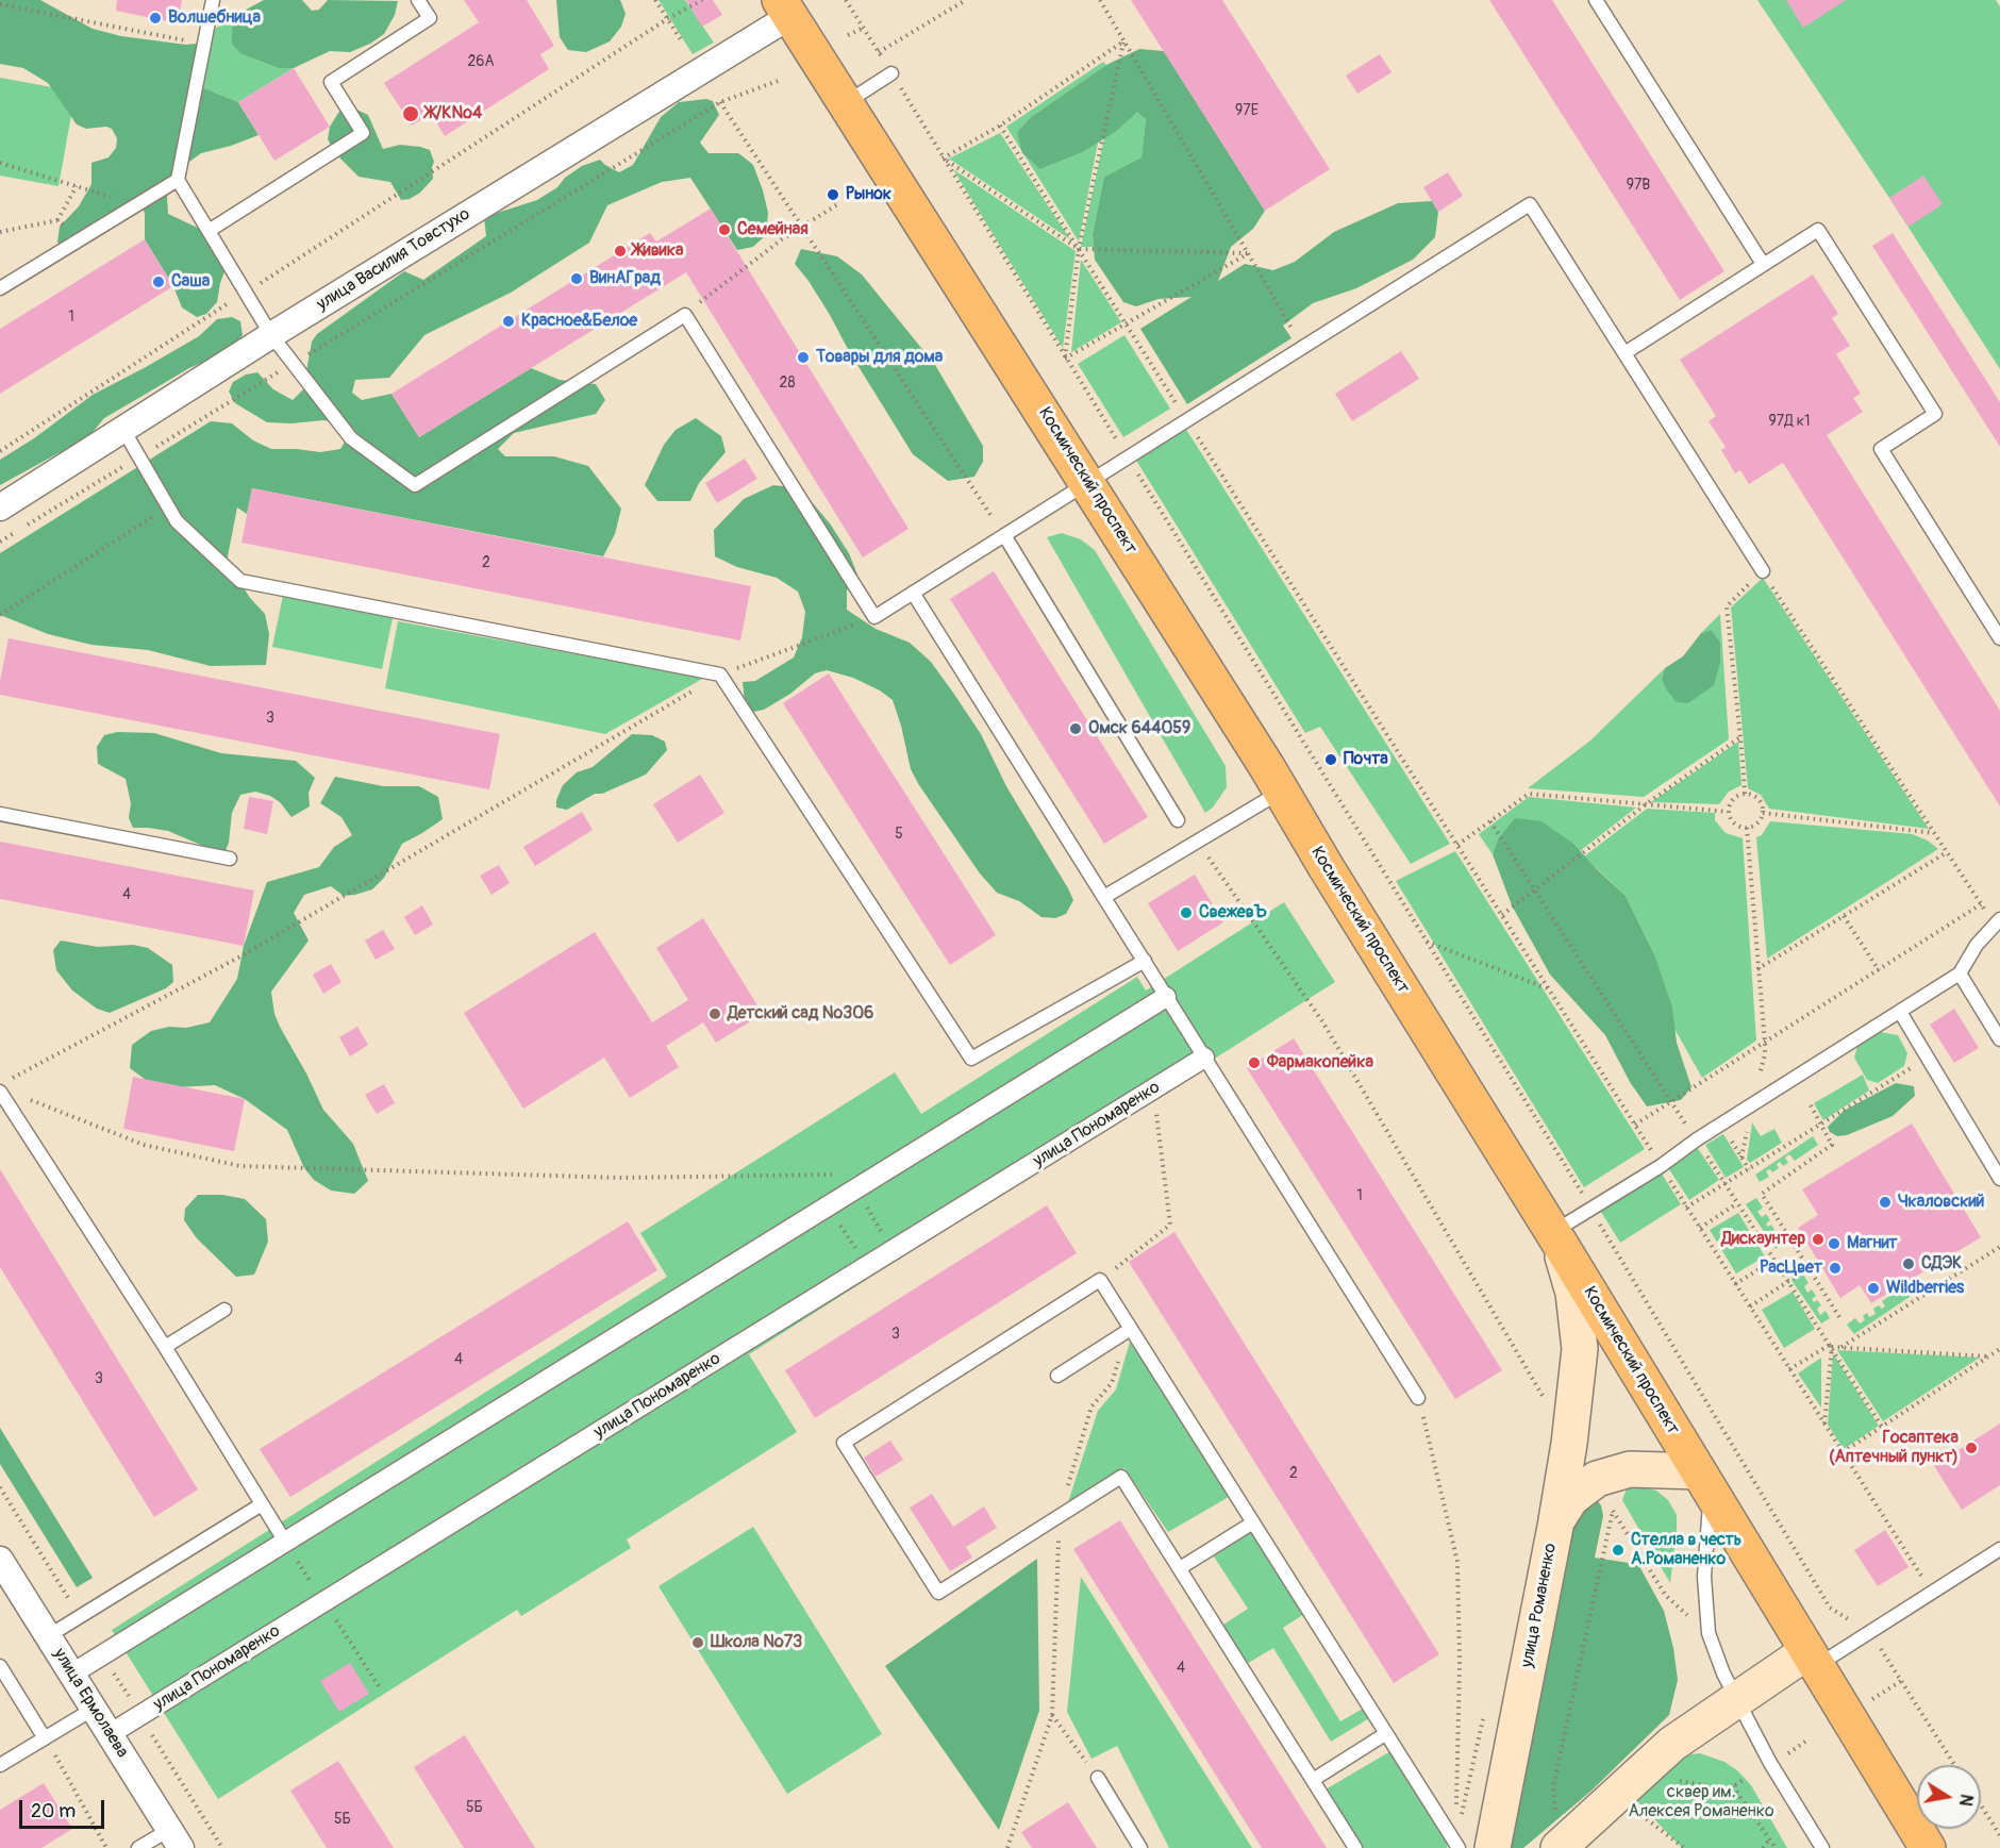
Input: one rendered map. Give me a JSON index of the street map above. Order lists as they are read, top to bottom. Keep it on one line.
{"streets":{"main road":["Космический проспект","улица Романенко"],"street":["улица Василия Товстухо","улица Пономаренко","улица Ермолаева"]},"crossings":[["улица Василия Товстухо","Космический проспект"],["Космический проспект","улица Романенко"],["улица Пономаренко","улица Ермолаева"]],"parks":["сквер им. Алексея Романенко"],"places":["Волшебница","Ж/К№4","Рынок","Семейная","Живика","ВинАГрад","Саша","Красное&Белое","Товары для дома","Омск 644059","Почта","СвежевЪ","Детский сад №306","Фармакопейка","Чкаловский","Дискаунтер","Магнит","СДЭК","РасЦвет","Wildberries","Госаптека (Аптечный пункт)","Стелла в честь А.Романенко","Школа №73"],"house_numbers":["26А","97Е","97В","1","28","97Д к1","2","3","5","4","1","3","4","3","2","4","5Б","5Б"],"scale_bar":"20 m","north":"right"}
